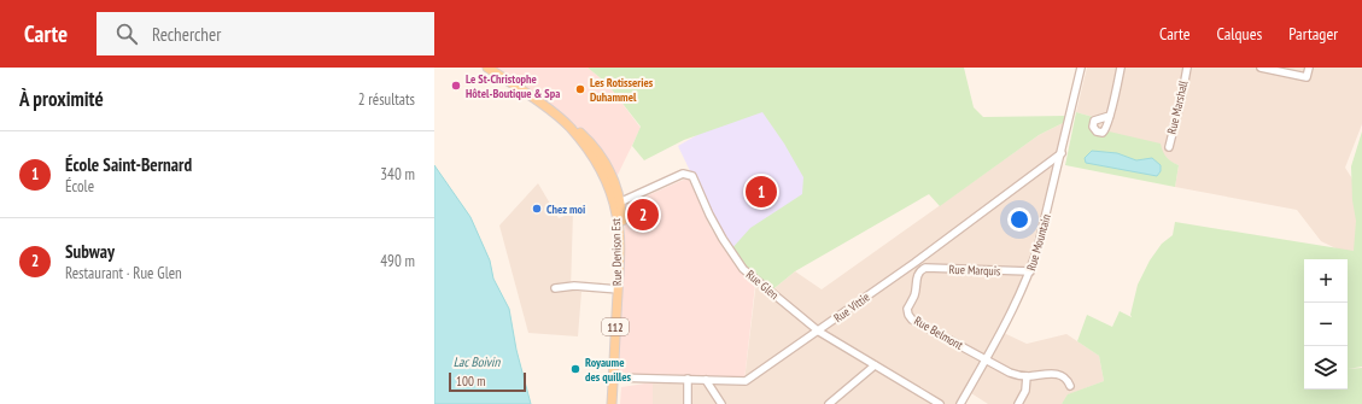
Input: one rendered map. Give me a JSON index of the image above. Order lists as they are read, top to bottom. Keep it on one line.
{"streets":{"main road":["Rue Denison Est","112"],"street":["Rue Marshall","Rue Mountain","Rue Marquis","Rue Glen","Rue Vittie","Rue Belmont"]},"crossings":[["Rue Mountain","Rue Marquis"],["Rue Mountain","Rue Vittie"],["Rue Mountain","Rue Belmont"],["Rue Denison Est","Rue Glen"],["Rue Denison Est","Rue Vittie"],["Rue Marquis","Rue Belmont"],["Rue Glen","Rue Vittie"]],"water":["Lac Boivin"],"places":["Le St-Christophe Hôtel-Boutique & Spa","Les Rotisseries Duhammel","Chez moi","Royaume des quilles"],"scale_bar":"100 m","page":{"header":"Carte","search":"Rechercher","nav":["Carte","Calques","Partager"],"heading":["À proximité","2 résultats"],"list":[{"mark":"1","name":"École Saint-Bernard","note":"École","value":"340 m"},{"mark":"2","name":"Subway","note":"Restaurant · Rue Glen","value":"490 m"}],"pins":["1","2"],"map_buttons":["+","−"],"scale":"100 m"}}
